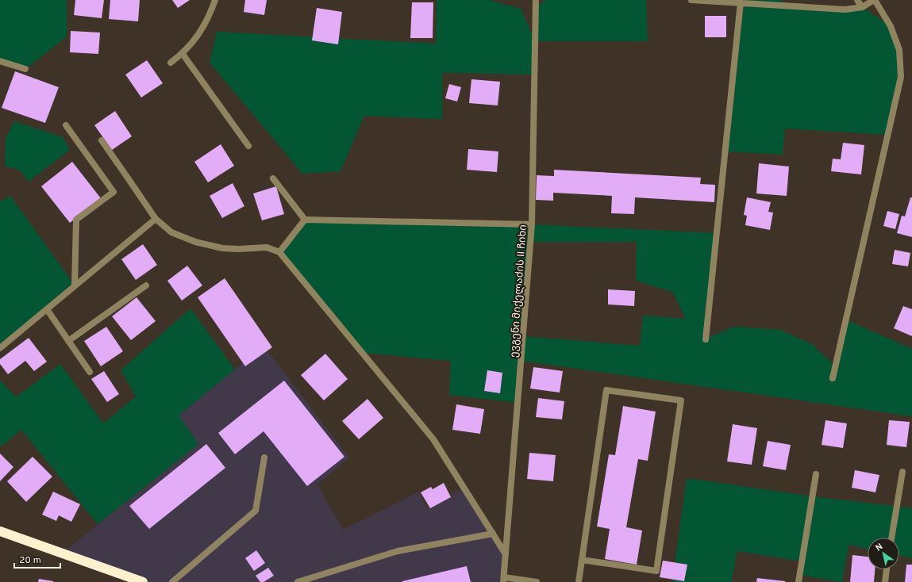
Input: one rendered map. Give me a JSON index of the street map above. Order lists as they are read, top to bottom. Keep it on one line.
{"streets":{"street":["ევგენი მიქელაძის II ჩიხი"]},"scale_bar":"20 m","north":"top left"}
